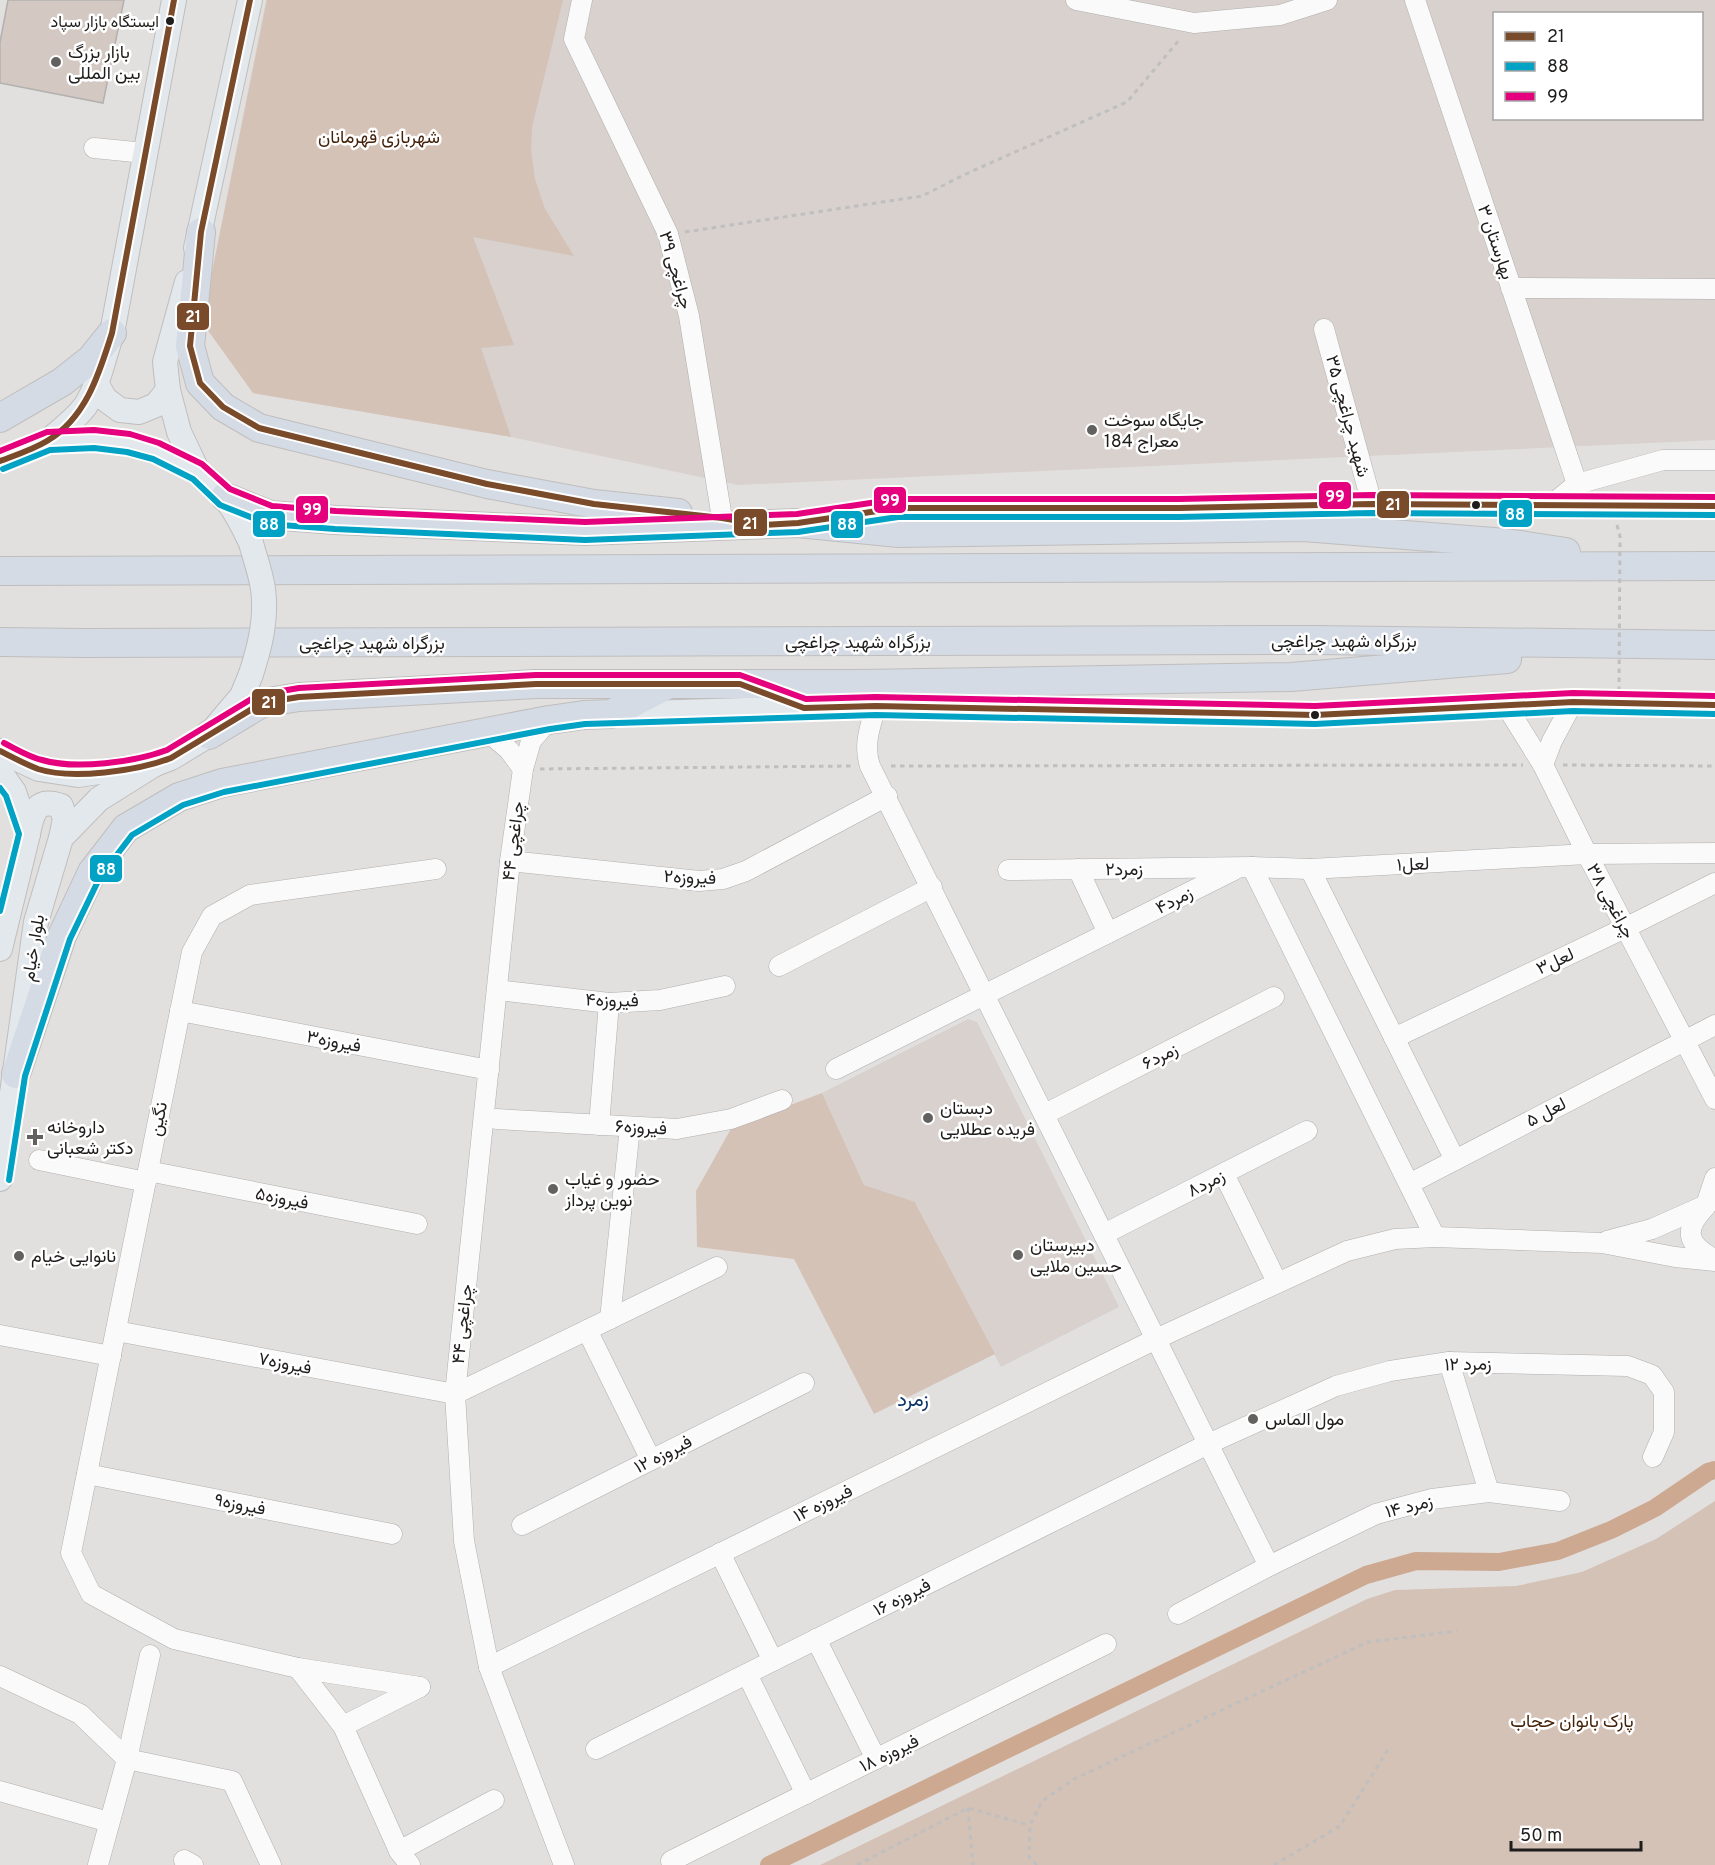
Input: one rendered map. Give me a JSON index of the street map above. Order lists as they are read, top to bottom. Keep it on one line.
{"streets":{"highway":["بزرگراه شهید چراغچی"],"main road":["بلوار خیام"],"street":["بهارستان ۳","چراغچی ۳۹","شهید چراغچی ٣۵","چراغچی ۴۴","لعل۱","زمرد۲","فیروزه۲","زمرد۴","چراغچی ۳۸","لعل۳","فیروزه۴","فیروزه۳","زمرد۶","لعل ۵","نگین","فیروزه۶","زمرد۸","فیروزه۵","فیروزه۷","زمرد ۱۲","فیروزه ۱۲","فیروزه ۱۴","فیروزه۹","زمرد ۱۴","فیروزه ۱۶","فیروزه ۱۸"]},"crossings":[["چراغچی ۴۴","فیروزه۲"],["چراغچی ۴۴","فیروزه۴"],["چراغچی ۴۴","فیروزه۳"],["چراغچی ۴۴","فیروزه۷"],["چراغچی ۴۴","فیروزه ۱۴"],["لعل۱","زمرد۲"],["لعل۱","زمرد۴"],["لعل۱","چراغچی ۳۸"],["زمرد۲","زمرد۴"],["چراغچی ۳۸","لعل۳"],["چراغچی ۳۸","لعل ۵"],["فیروزه۳","نگین"],["نگین","فیروزه۵"],["نگین","فیروزه۷"],["نگین","فیروزه۹"],["زمرد ۱۲","فیروزه ۱۶"]],"districts":["زمرد"],"parks":["شهربازی قهرمانان","پارک بانوان حجاب"],"places":{"other":["ایستگاه بازار سپاد","بازار بزرگ بین المللی","جایگاه سوخت 184 معراج","دبستان فریده عطلایی","حضور و غیاب نوین پرداز","دبیرستان حسین ملایی","نانوایی خیام","مول الماس"],"health":["داروخانه دکتر شعبانی"]},"lines":["transit line 21","transit line 99","transit line 88"],"legend":["21","88","99"],"scale_bar":"50 m"}
